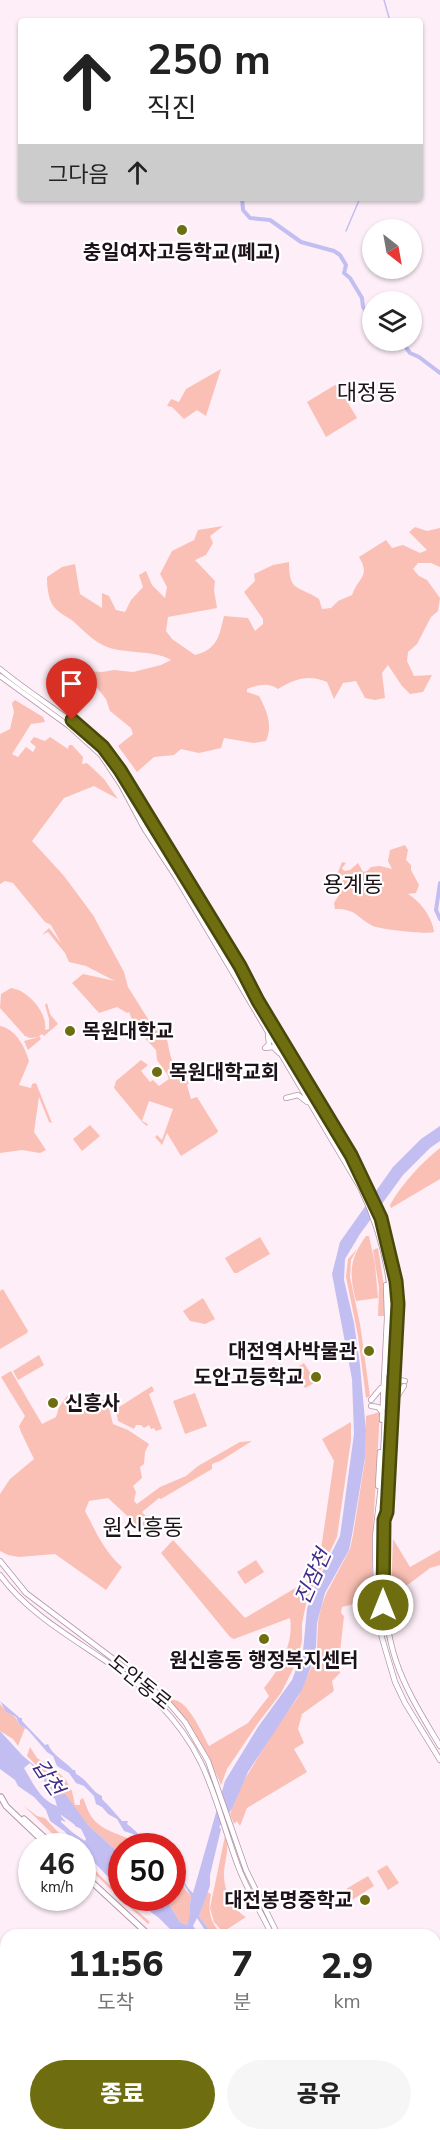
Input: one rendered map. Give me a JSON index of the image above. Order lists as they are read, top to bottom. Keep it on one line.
{"streets":{"main road":["도안동로"]},"districts":["대정동","용계동","원신흥동"],"water":["진잠천","갑천"],"places":["충일여자고등학교(폐교)","목원대학교","목원대학교회","대전역사박물관","도안고등학교","신흥사","원신흥동 행정복지센터","대전봉명중학교"],"north":"bottom right","page":{"turn":["250 m","직진"],"then":"그다음","speed":"46 km/h","limit":"50","eta":["11:56","도착","7","분","2.9","km"],"buttons":["종료","공유"]}}
